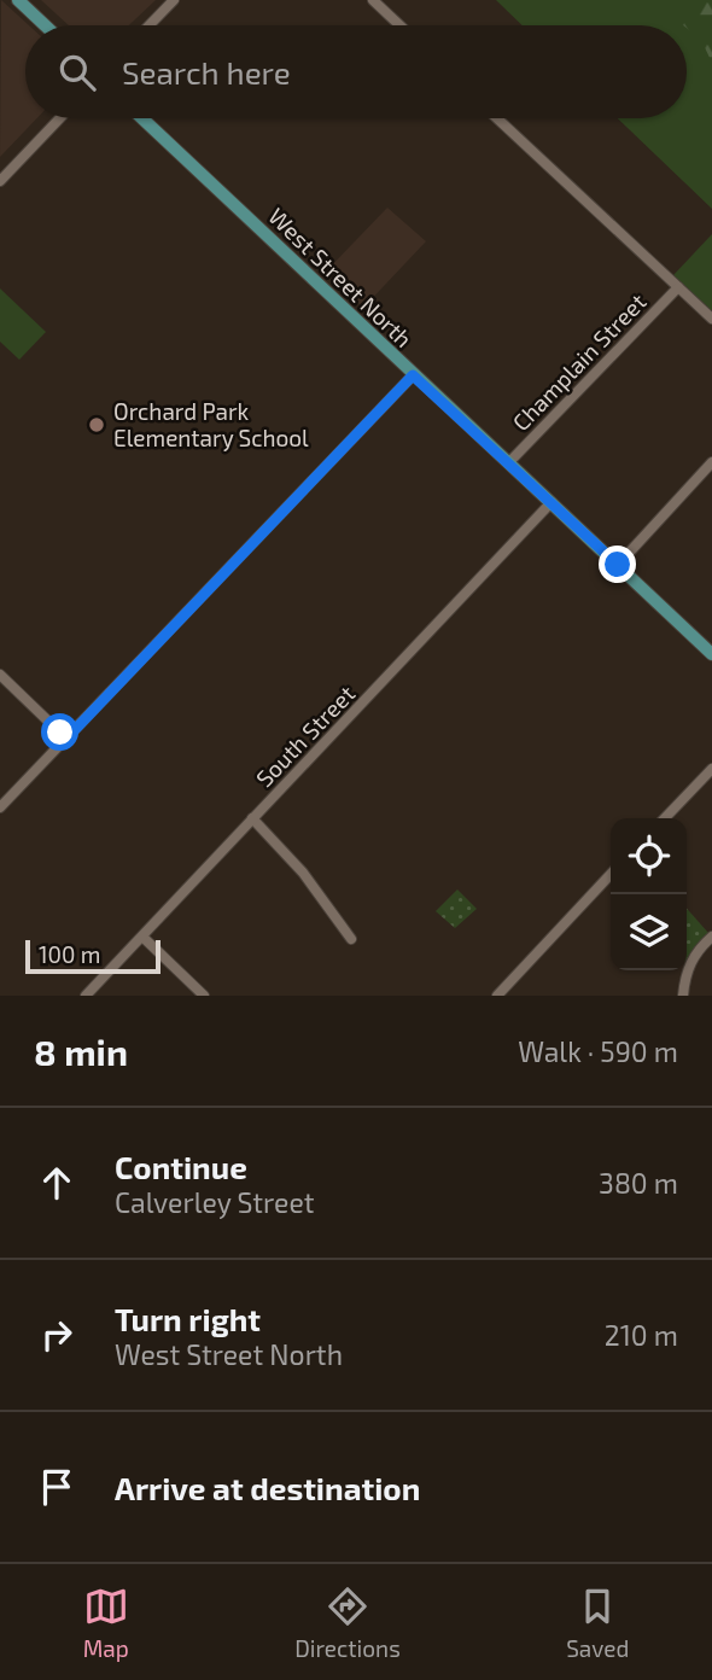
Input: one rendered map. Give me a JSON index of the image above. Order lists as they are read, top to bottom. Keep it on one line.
{"streets":{"main road":["West Street North"],"street":["Champlain Street","South Street"]},"crossings":[["West Street North","Champlain Street"],["West Street North","South Street"]],"places":["Orchard Park Elementary School"],"scale_bar":"100 m","page":{"search":"Search here","scale":"100 m","heading":["8 min","Walk · 590 m"],"list":[["Continue","Calverley Street","380 m"],["Turn right","West Street North","210 m"],"Arrive at destination"],"nav":["Map","Directions","Saved"]}}
